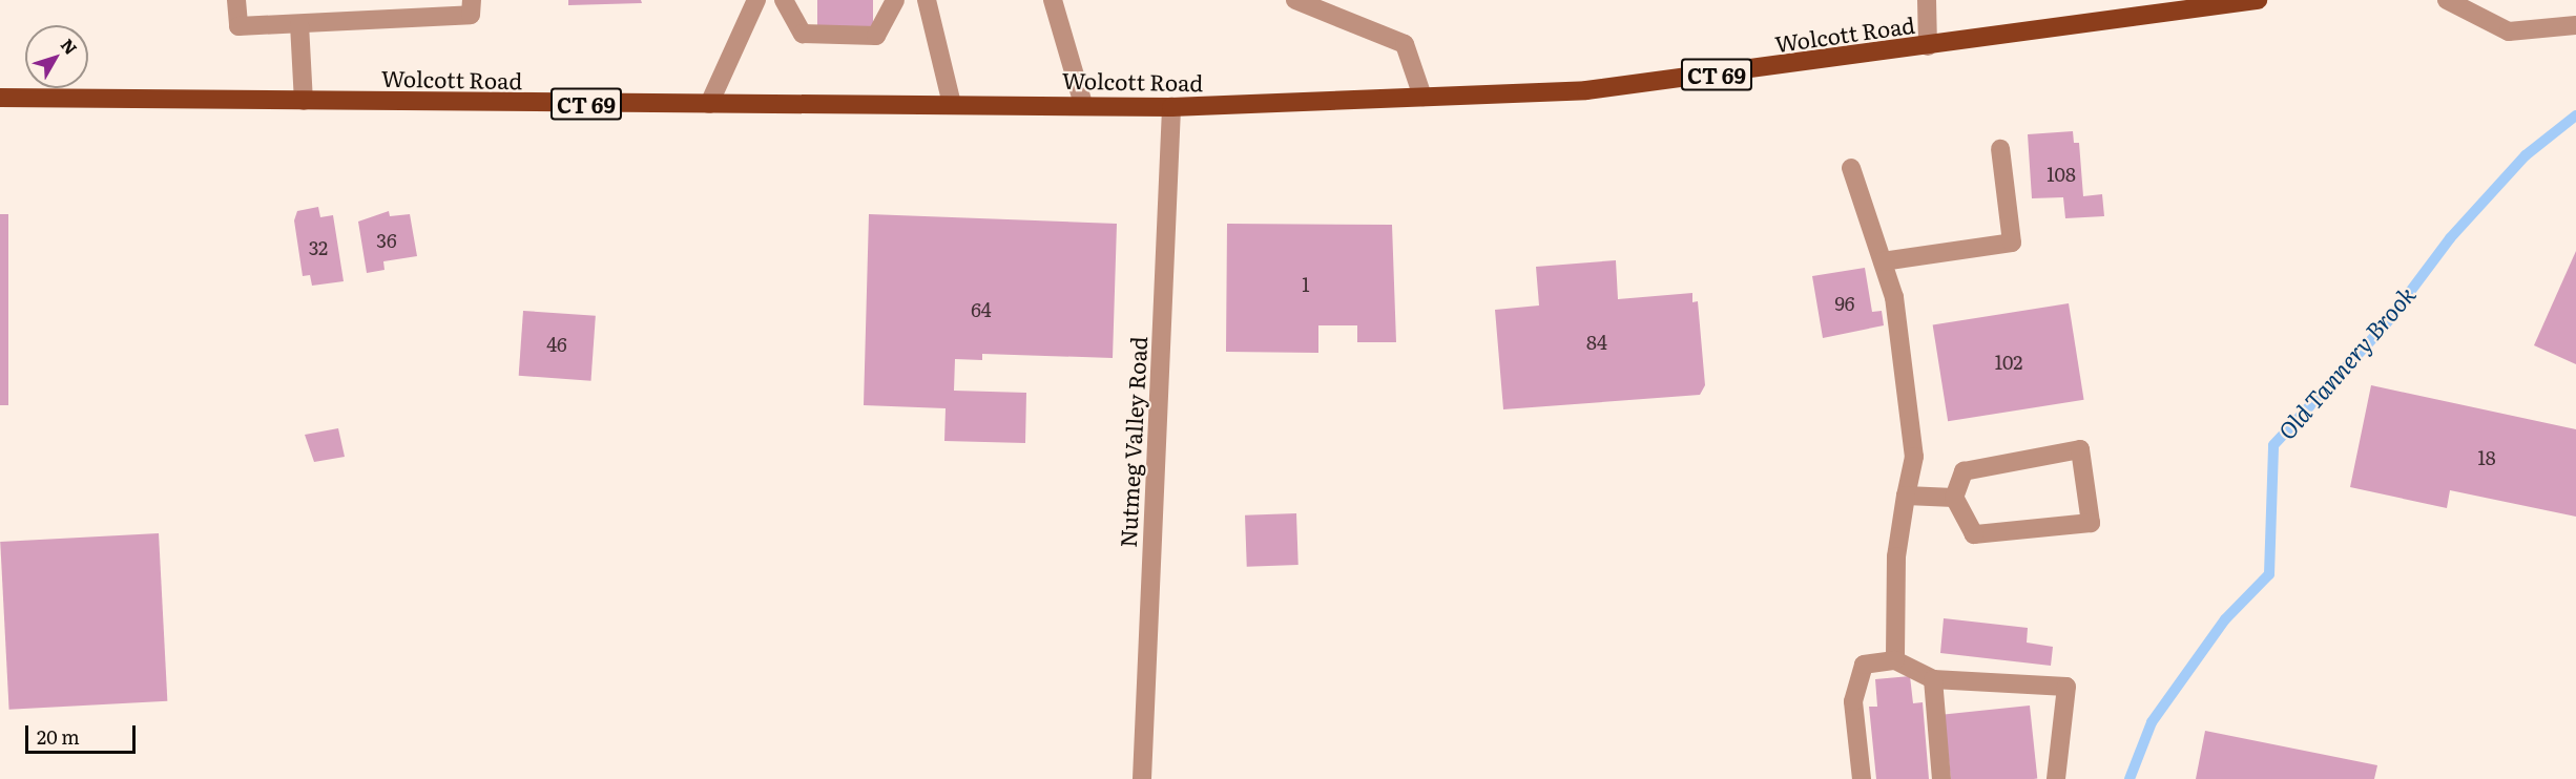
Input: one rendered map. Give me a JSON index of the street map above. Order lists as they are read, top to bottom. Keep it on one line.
{"streets":{"main road":["Wolcott Road","CT 69"],"street":["Nutmeg Valley Road"]},"crossings":[["Wolcott Road","Nutmeg Valley Road"]],"water":["Old Tannery Brook"],"house_numbers":["108","36","32","1","96","64","84","46","102","18"],"scale_bar":"20 m","north":"top right"}
